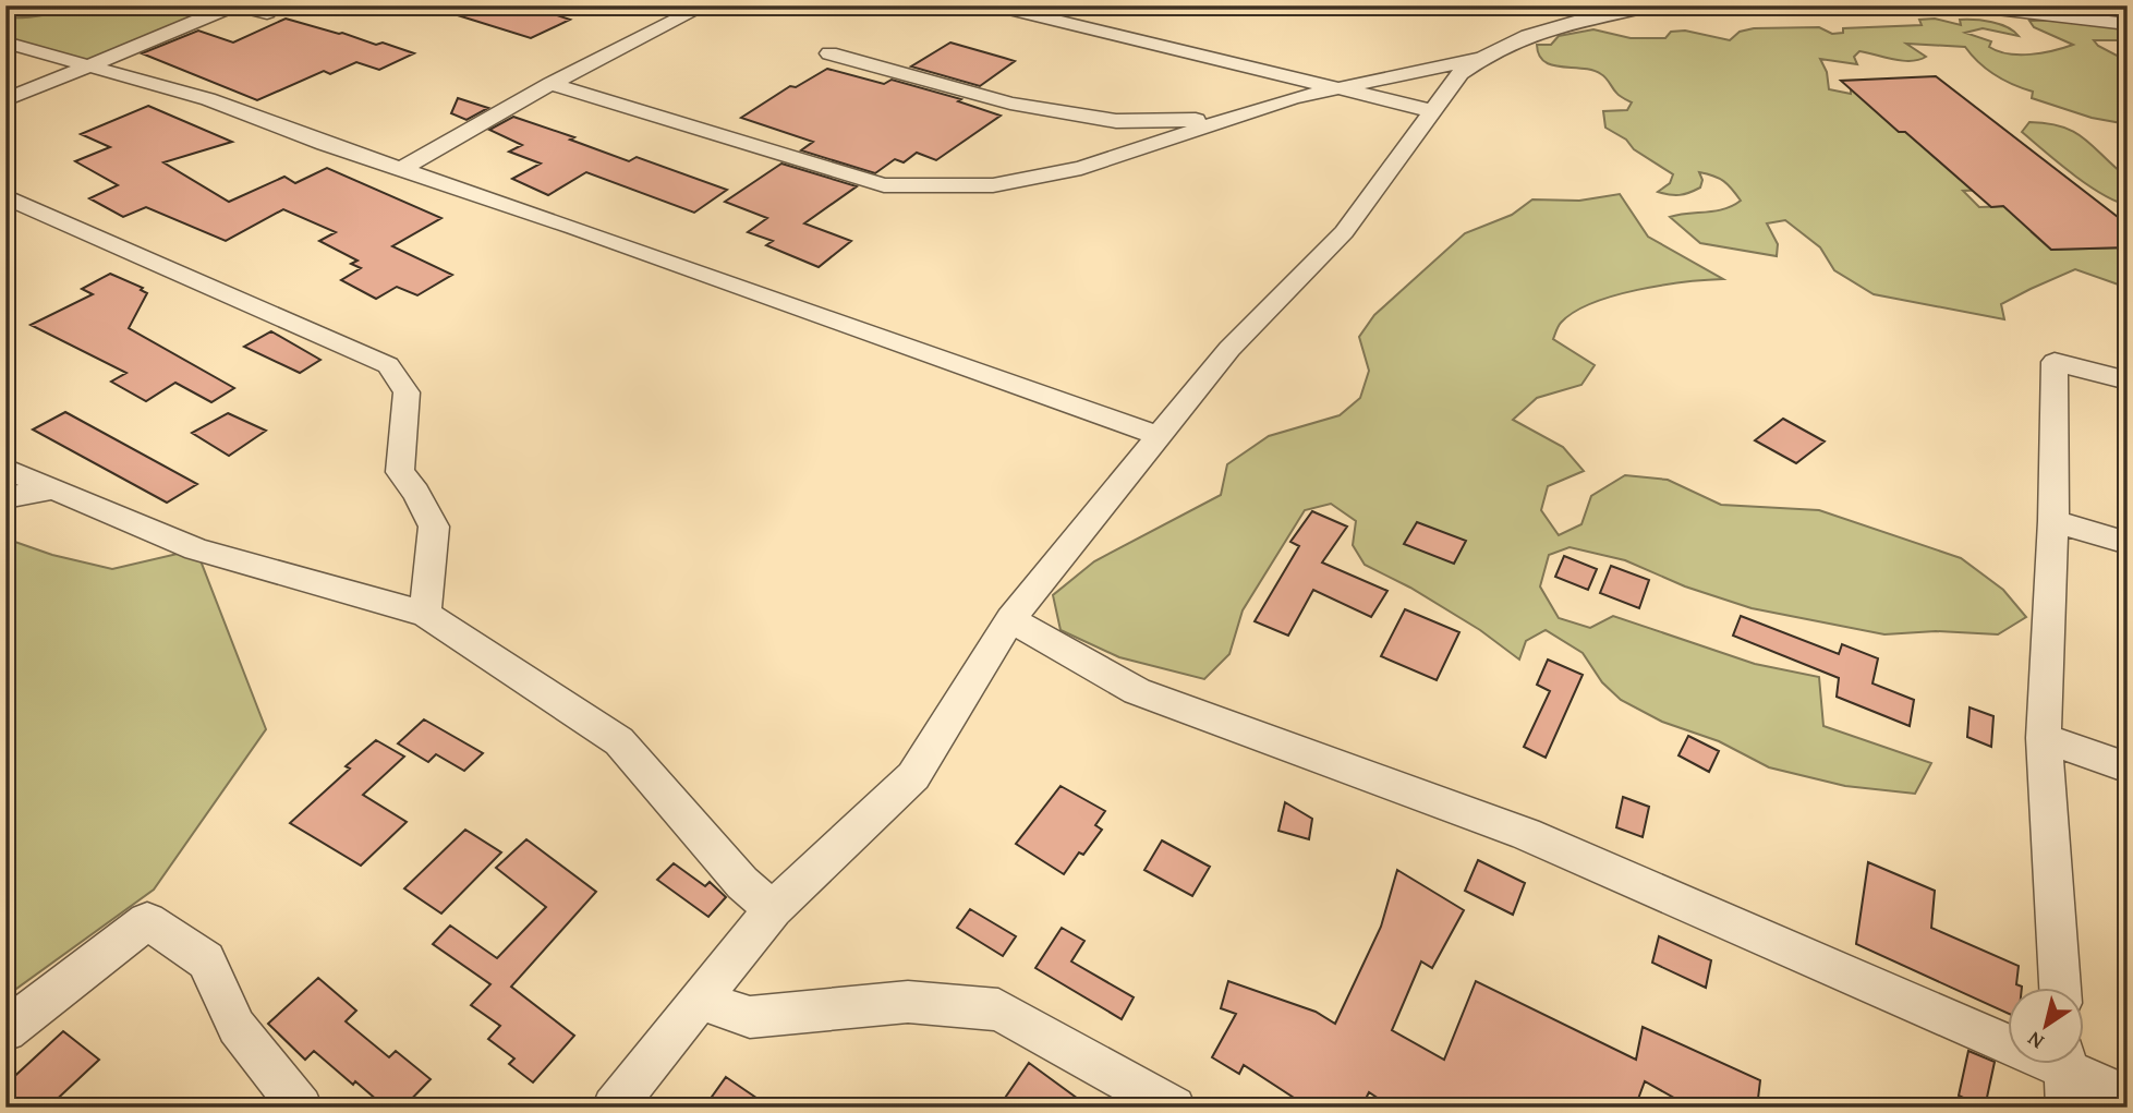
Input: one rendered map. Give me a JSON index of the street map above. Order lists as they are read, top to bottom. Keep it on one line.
{"north":"bottom left"}
